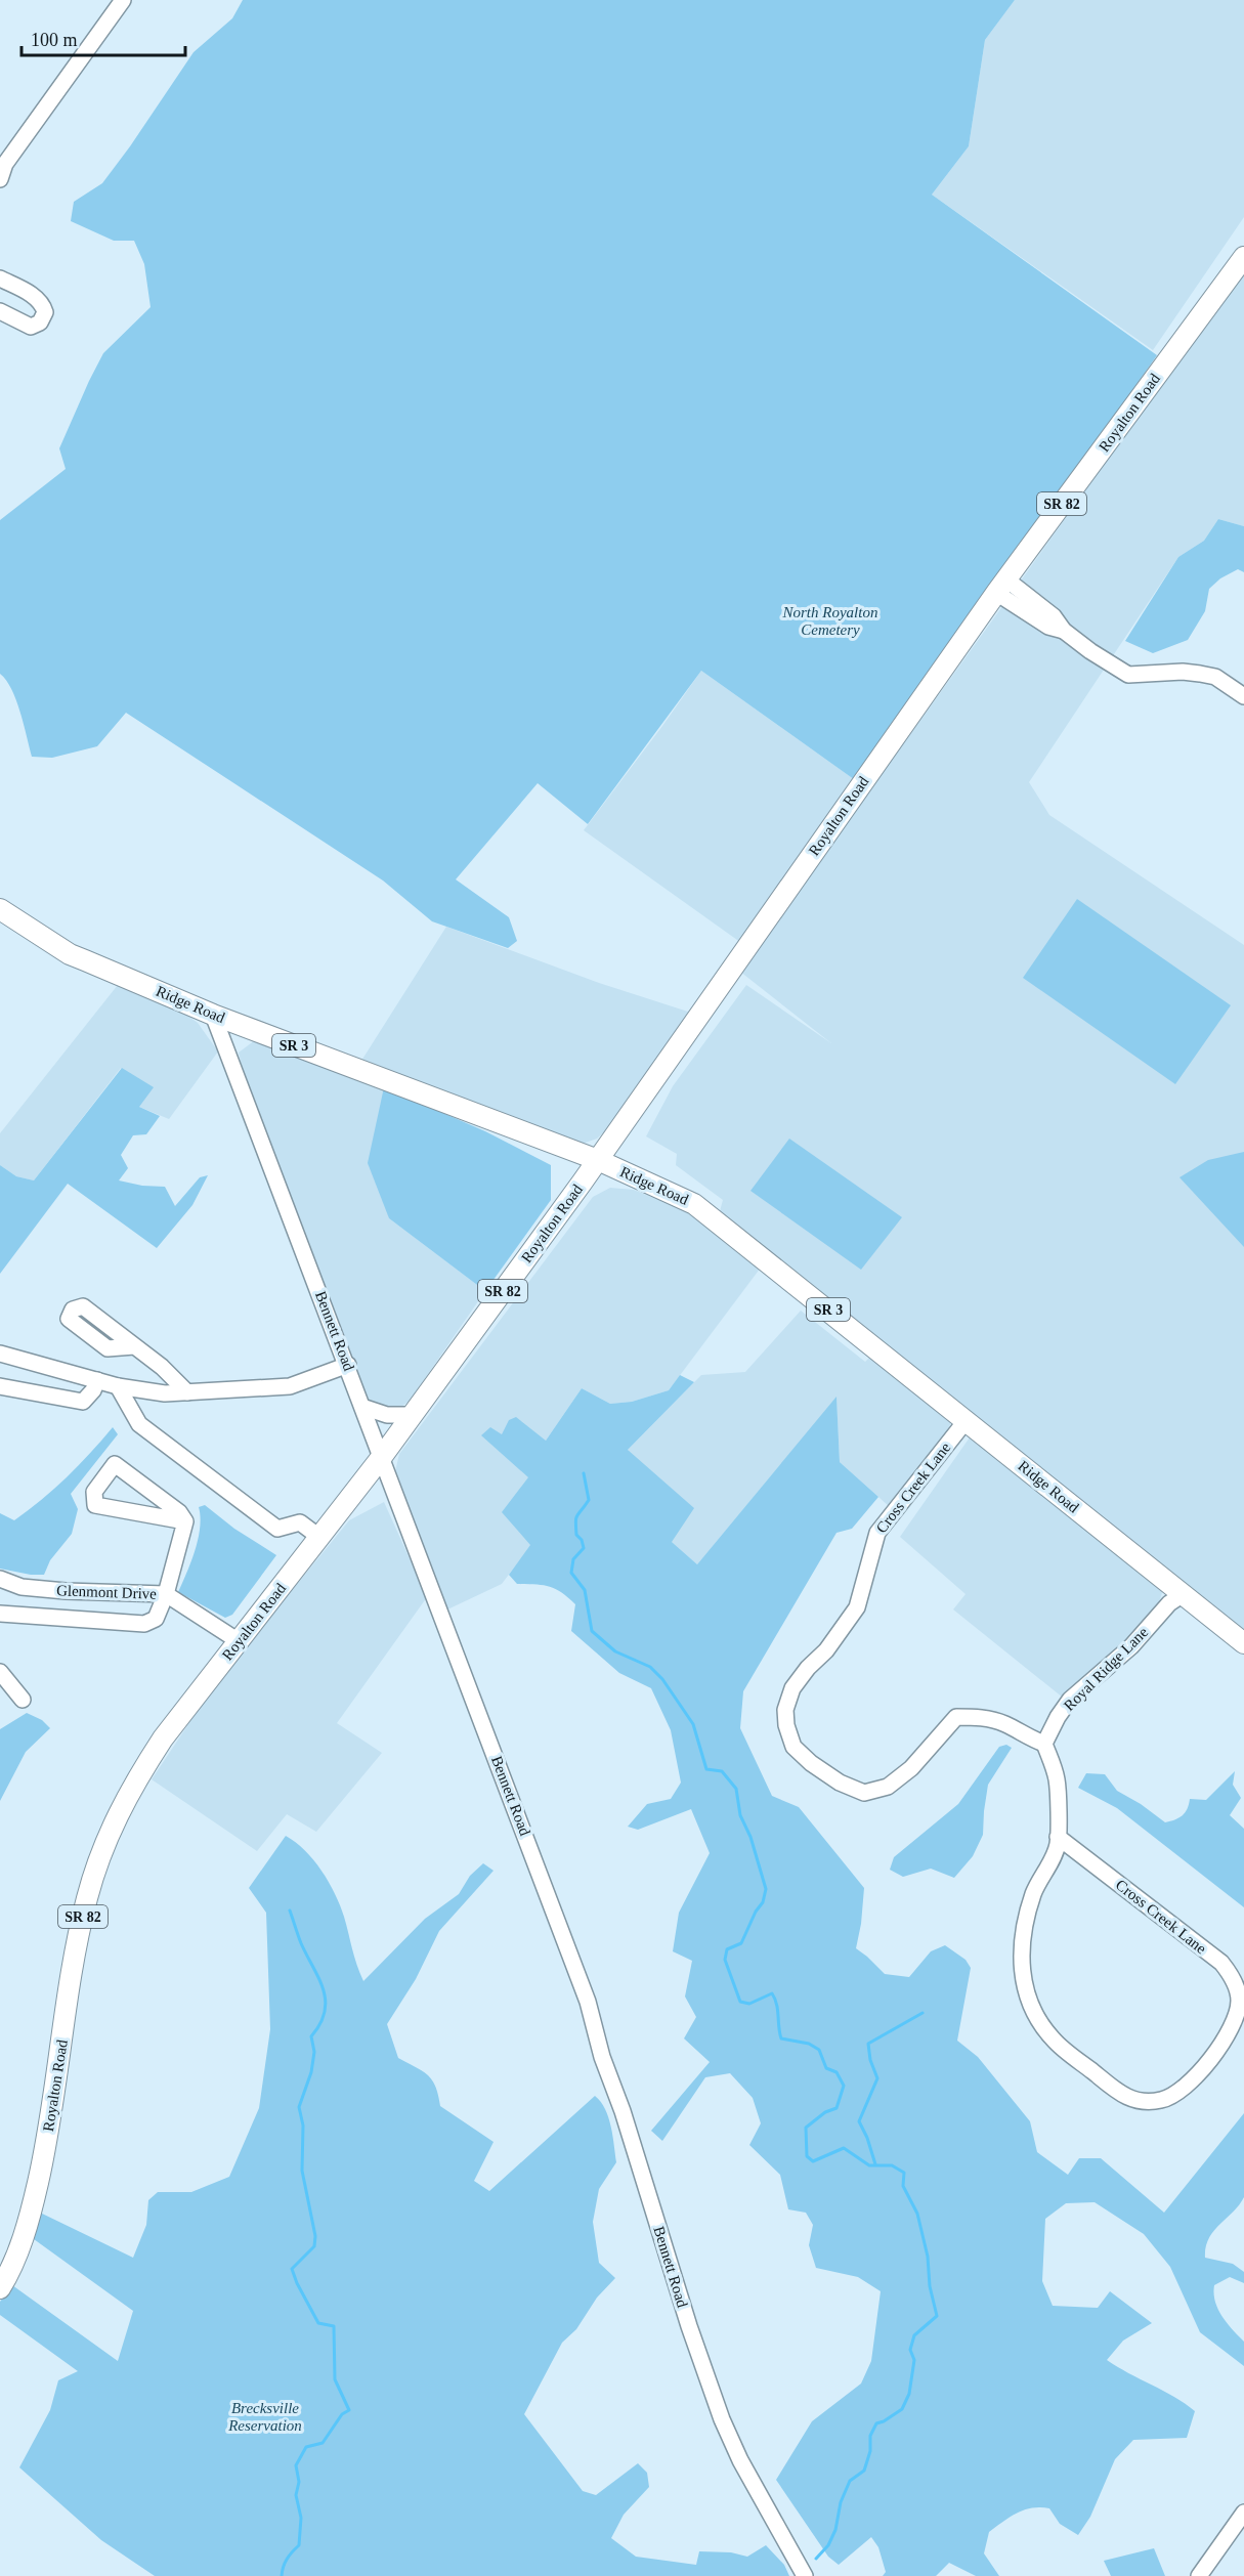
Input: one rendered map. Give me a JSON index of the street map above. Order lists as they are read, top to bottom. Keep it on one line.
{"streets":{"main road":["Royalton Road","SR 82","Ridge Road","SR 3"],"street":["Bennett Road","Cross Creek Lane","Glenmont Drive","Royal Ridge Lane"]},"crossings":[["Royalton Road","Ridge Road"],["Royalton Road","Bennett Road"],["Royalton Road","Glenmont Drive"],["Ridge Road","Bennett Road"],["Ridge Road","Cross Creek Lane"],["Ridge Road","Royal Ridge Lane"],["Cross Creek Lane","Royal Ridge Lane"]],"parks":["North Royalton Cemetery","Brecksville Reservation"],"scale_bar":"100 m"}
